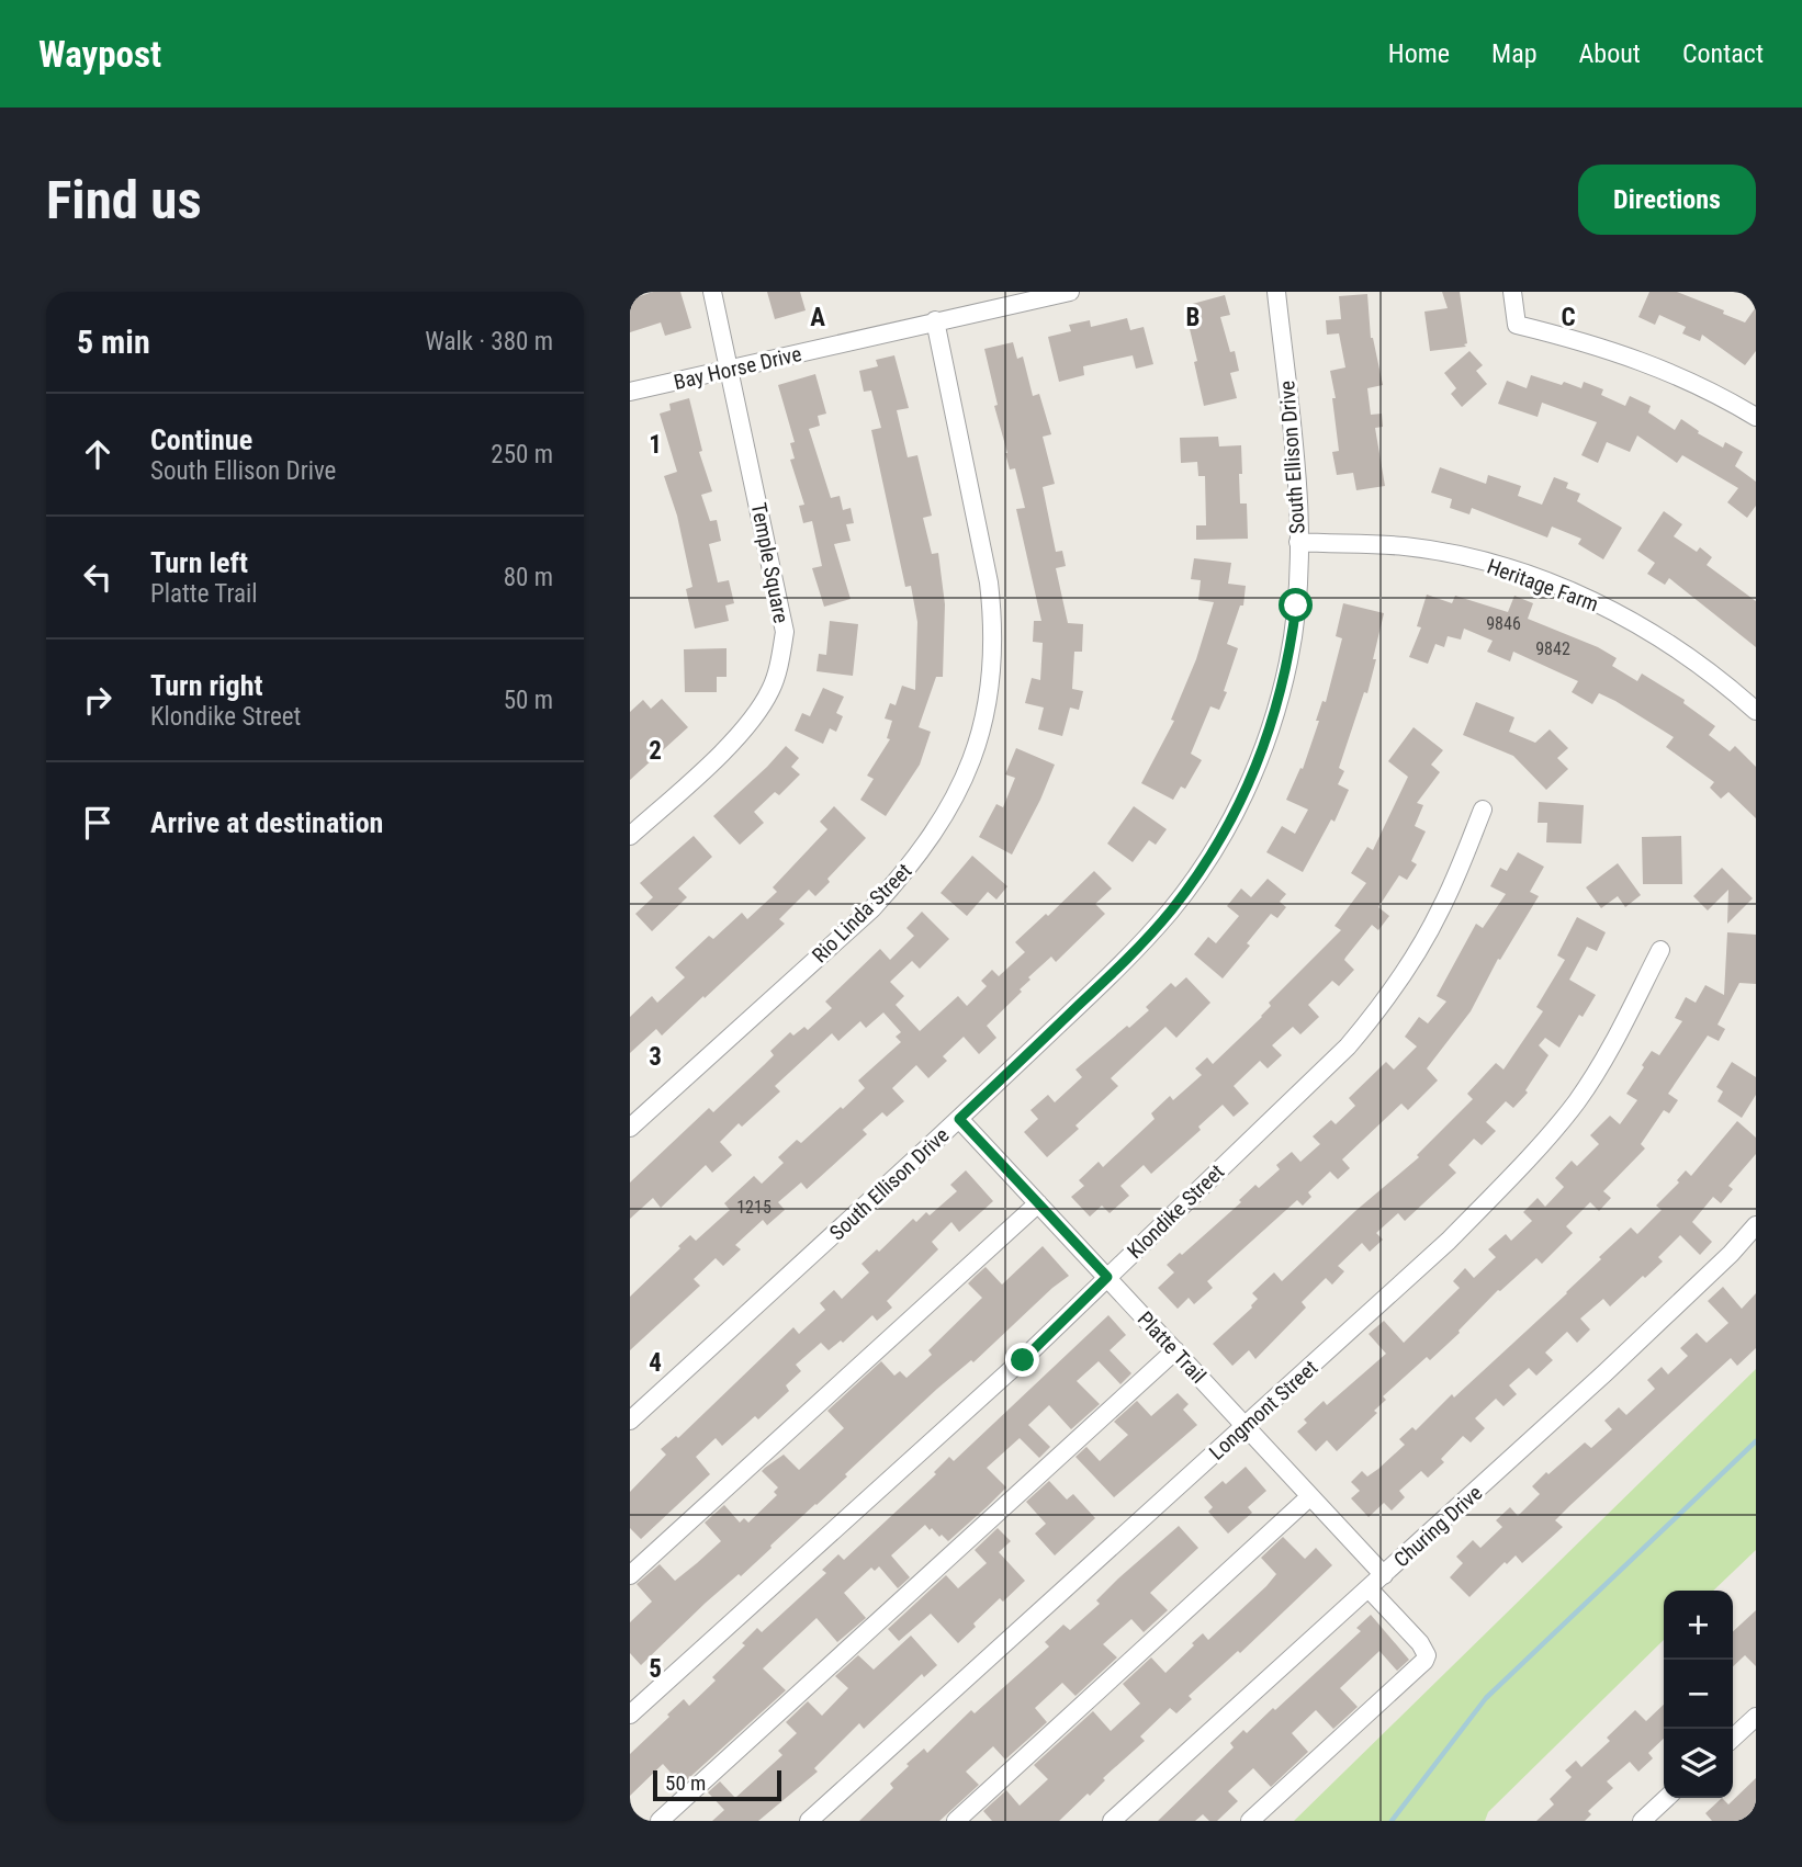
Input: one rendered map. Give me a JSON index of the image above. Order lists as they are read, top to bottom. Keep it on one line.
{"streets":{"street":["Bay Horse Drive","South Ellison Drive","Temple Square","Heritage Farm","Rio Linda Street","Klondike Street","Platte Trail","Longmont Street","Churing Drive"]},"crossings":[["Bay Horse Drive","Temple Square"],["Bay Horse Drive","Rio Linda Street"],["South Ellison Drive","Heritage Farm"],["South Ellison Drive","Platte Trail"],["Klondike Street","Platte Trail"],["Platte Trail","Longmont Street"],["Platte Trail","Churing Drive"]],"house_numbers":["9846","9842","1215"],"scale_bar":"50 m","page":{"header":"Waypost","nav":["Home","Map","About","Contact"],"buttons":"Directions","title":"Find us","heading":["5 min","Walk · 380 m"],"list":[["Continue","South Ellison Drive","250 m"],["Turn left","Platte Trail","80 m"],["Turn right","Klondike Street","50 m"],"Arrive at destination"],"map_buttons":["+","−"],"scale":"50 m"},"grid":{"columns":["A","B","C"],"rows":["1","2","3","4","5"]}}
